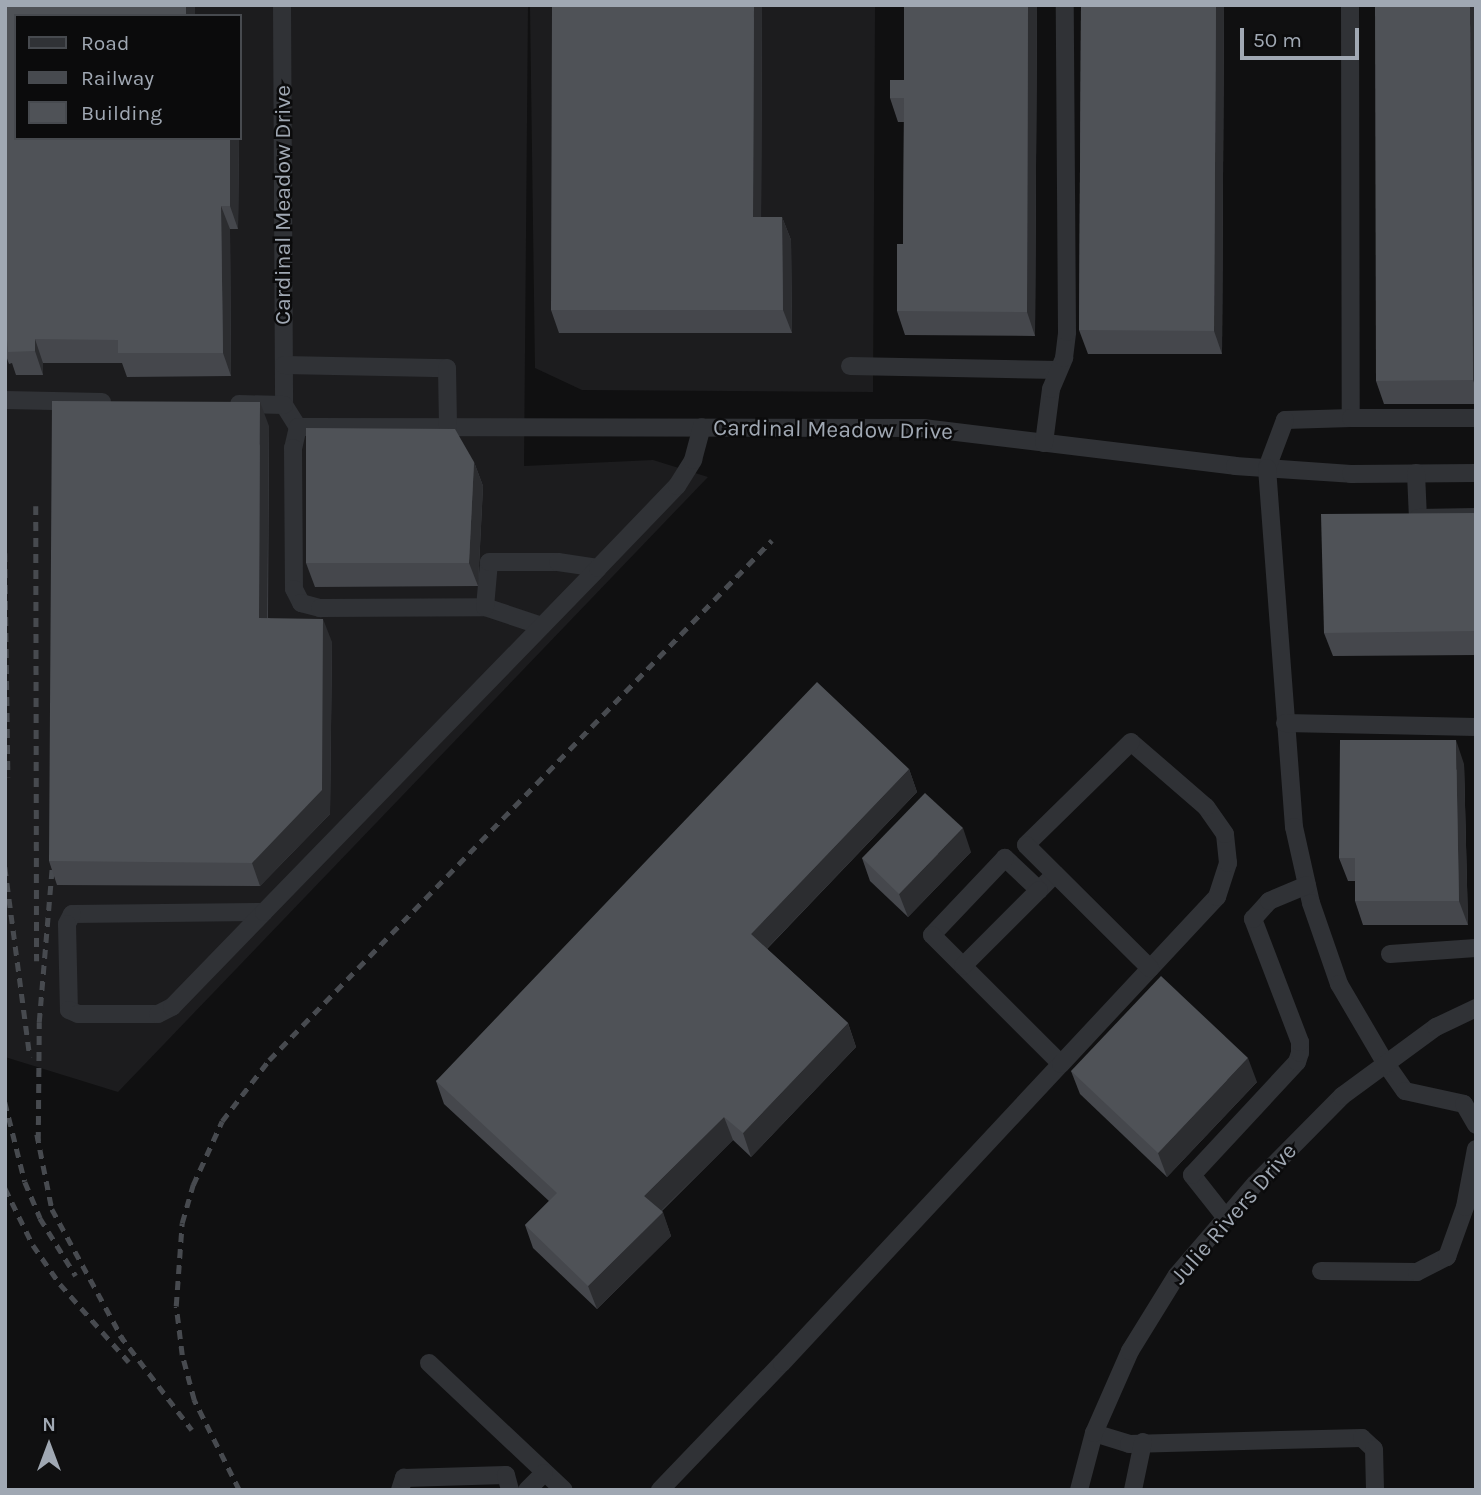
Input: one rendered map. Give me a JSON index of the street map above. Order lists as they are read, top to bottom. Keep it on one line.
{"streets":{"street":["Cardinal Meadow Drive","Julie Rivers Drive"]},"legend":["Road","Railway","Building"],"scale_bar":"50 m","north":"top"}
